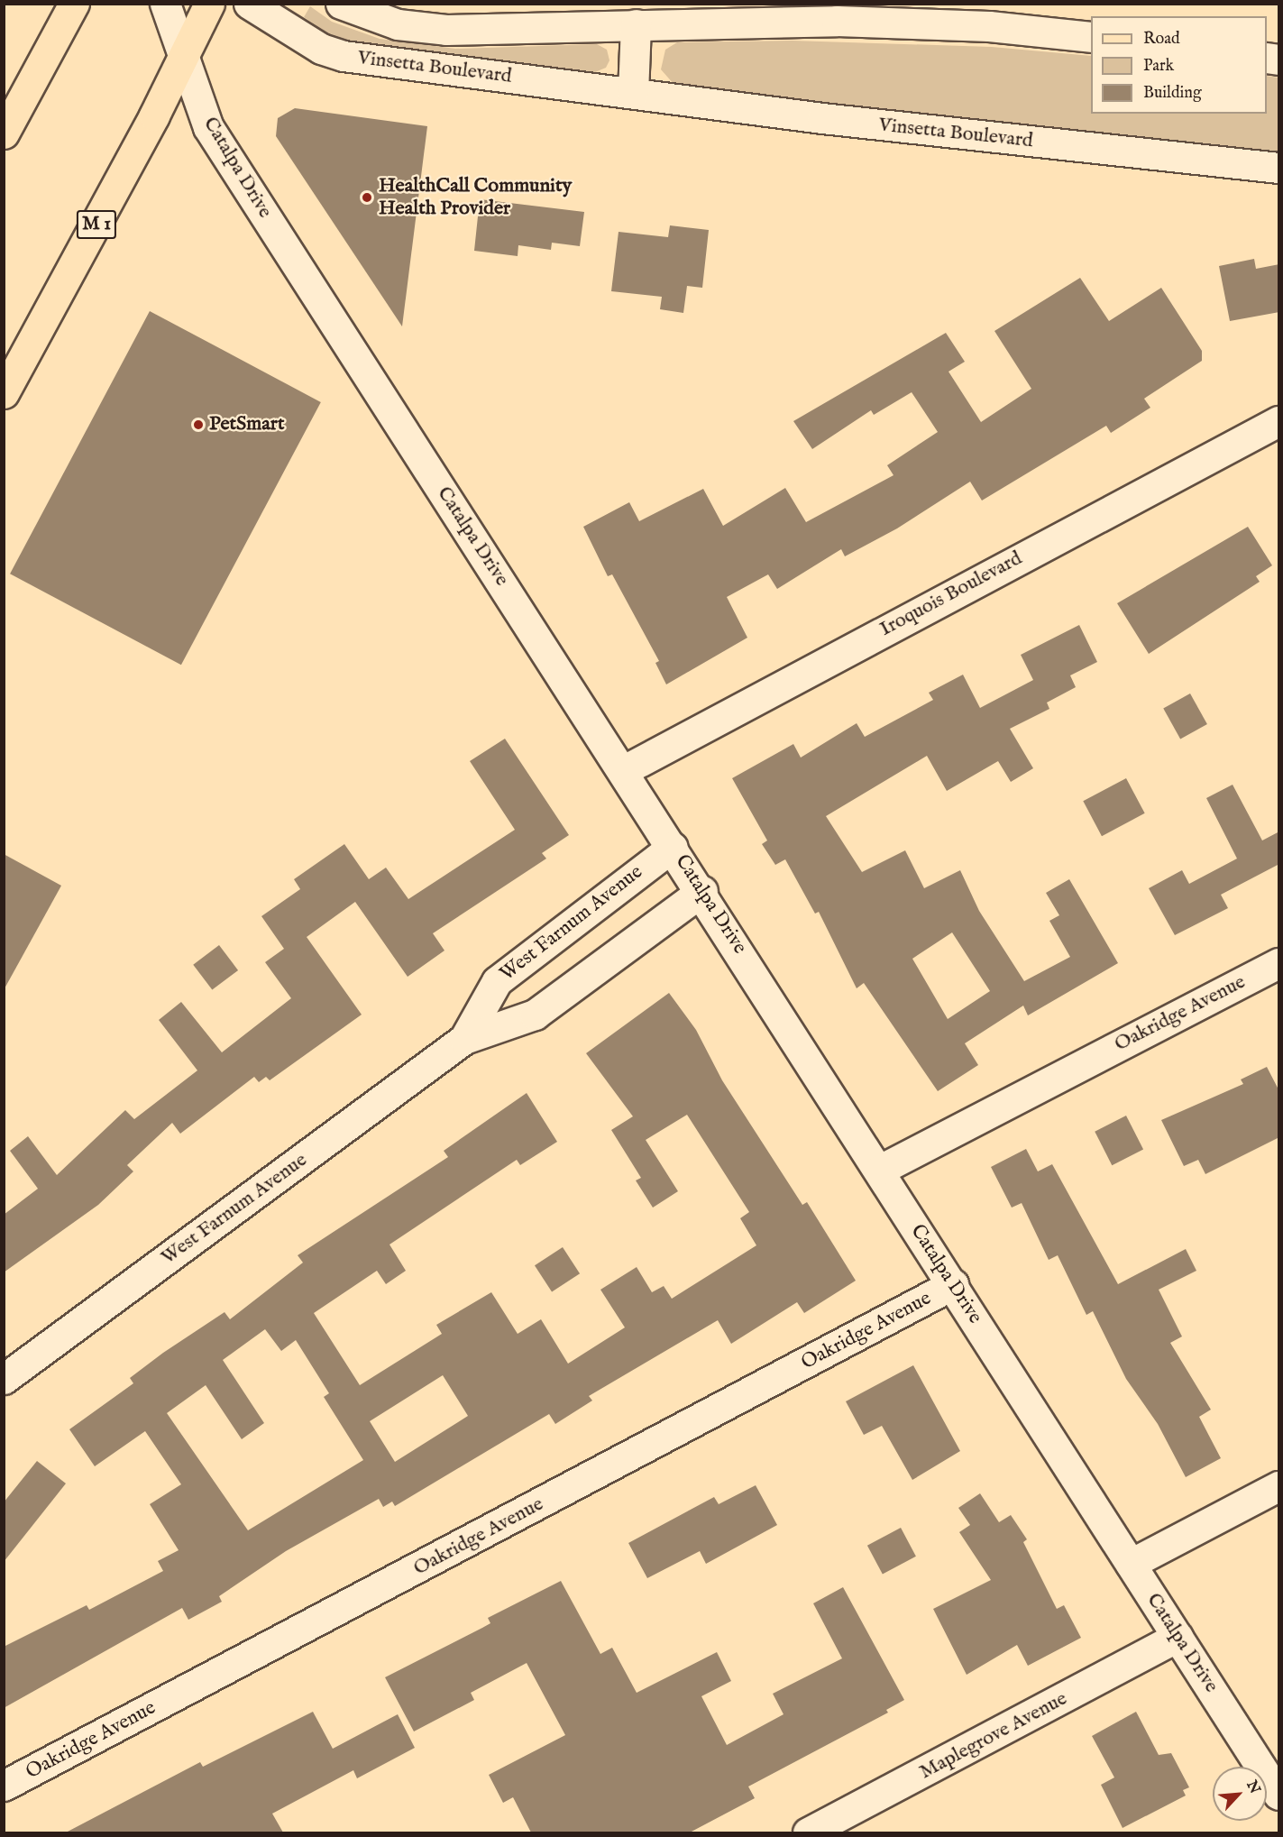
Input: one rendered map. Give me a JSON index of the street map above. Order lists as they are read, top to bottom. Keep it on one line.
{"streets":{"main road":["M 1"],"street":["Vinsetta Boulevard","Catalpa Drive","Iroquois Boulevard","West Farnum Avenue","Oakridge Avenue","Maplegrove Avenue"]},"crossings":[["Catalpa Drive","M 1"],["Catalpa Drive","Iroquois Boulevard"],["Catalpa Drive","West Farnum Avenue"],["Catalpa Drive","Oakridge Avenue"],["Catalpa Drive","Maplegrove Avenue"]],"places":["HealthCall Community Health Provider","PetSmart"],"legend":["Road","Park","Building"],"north":"top right"}
